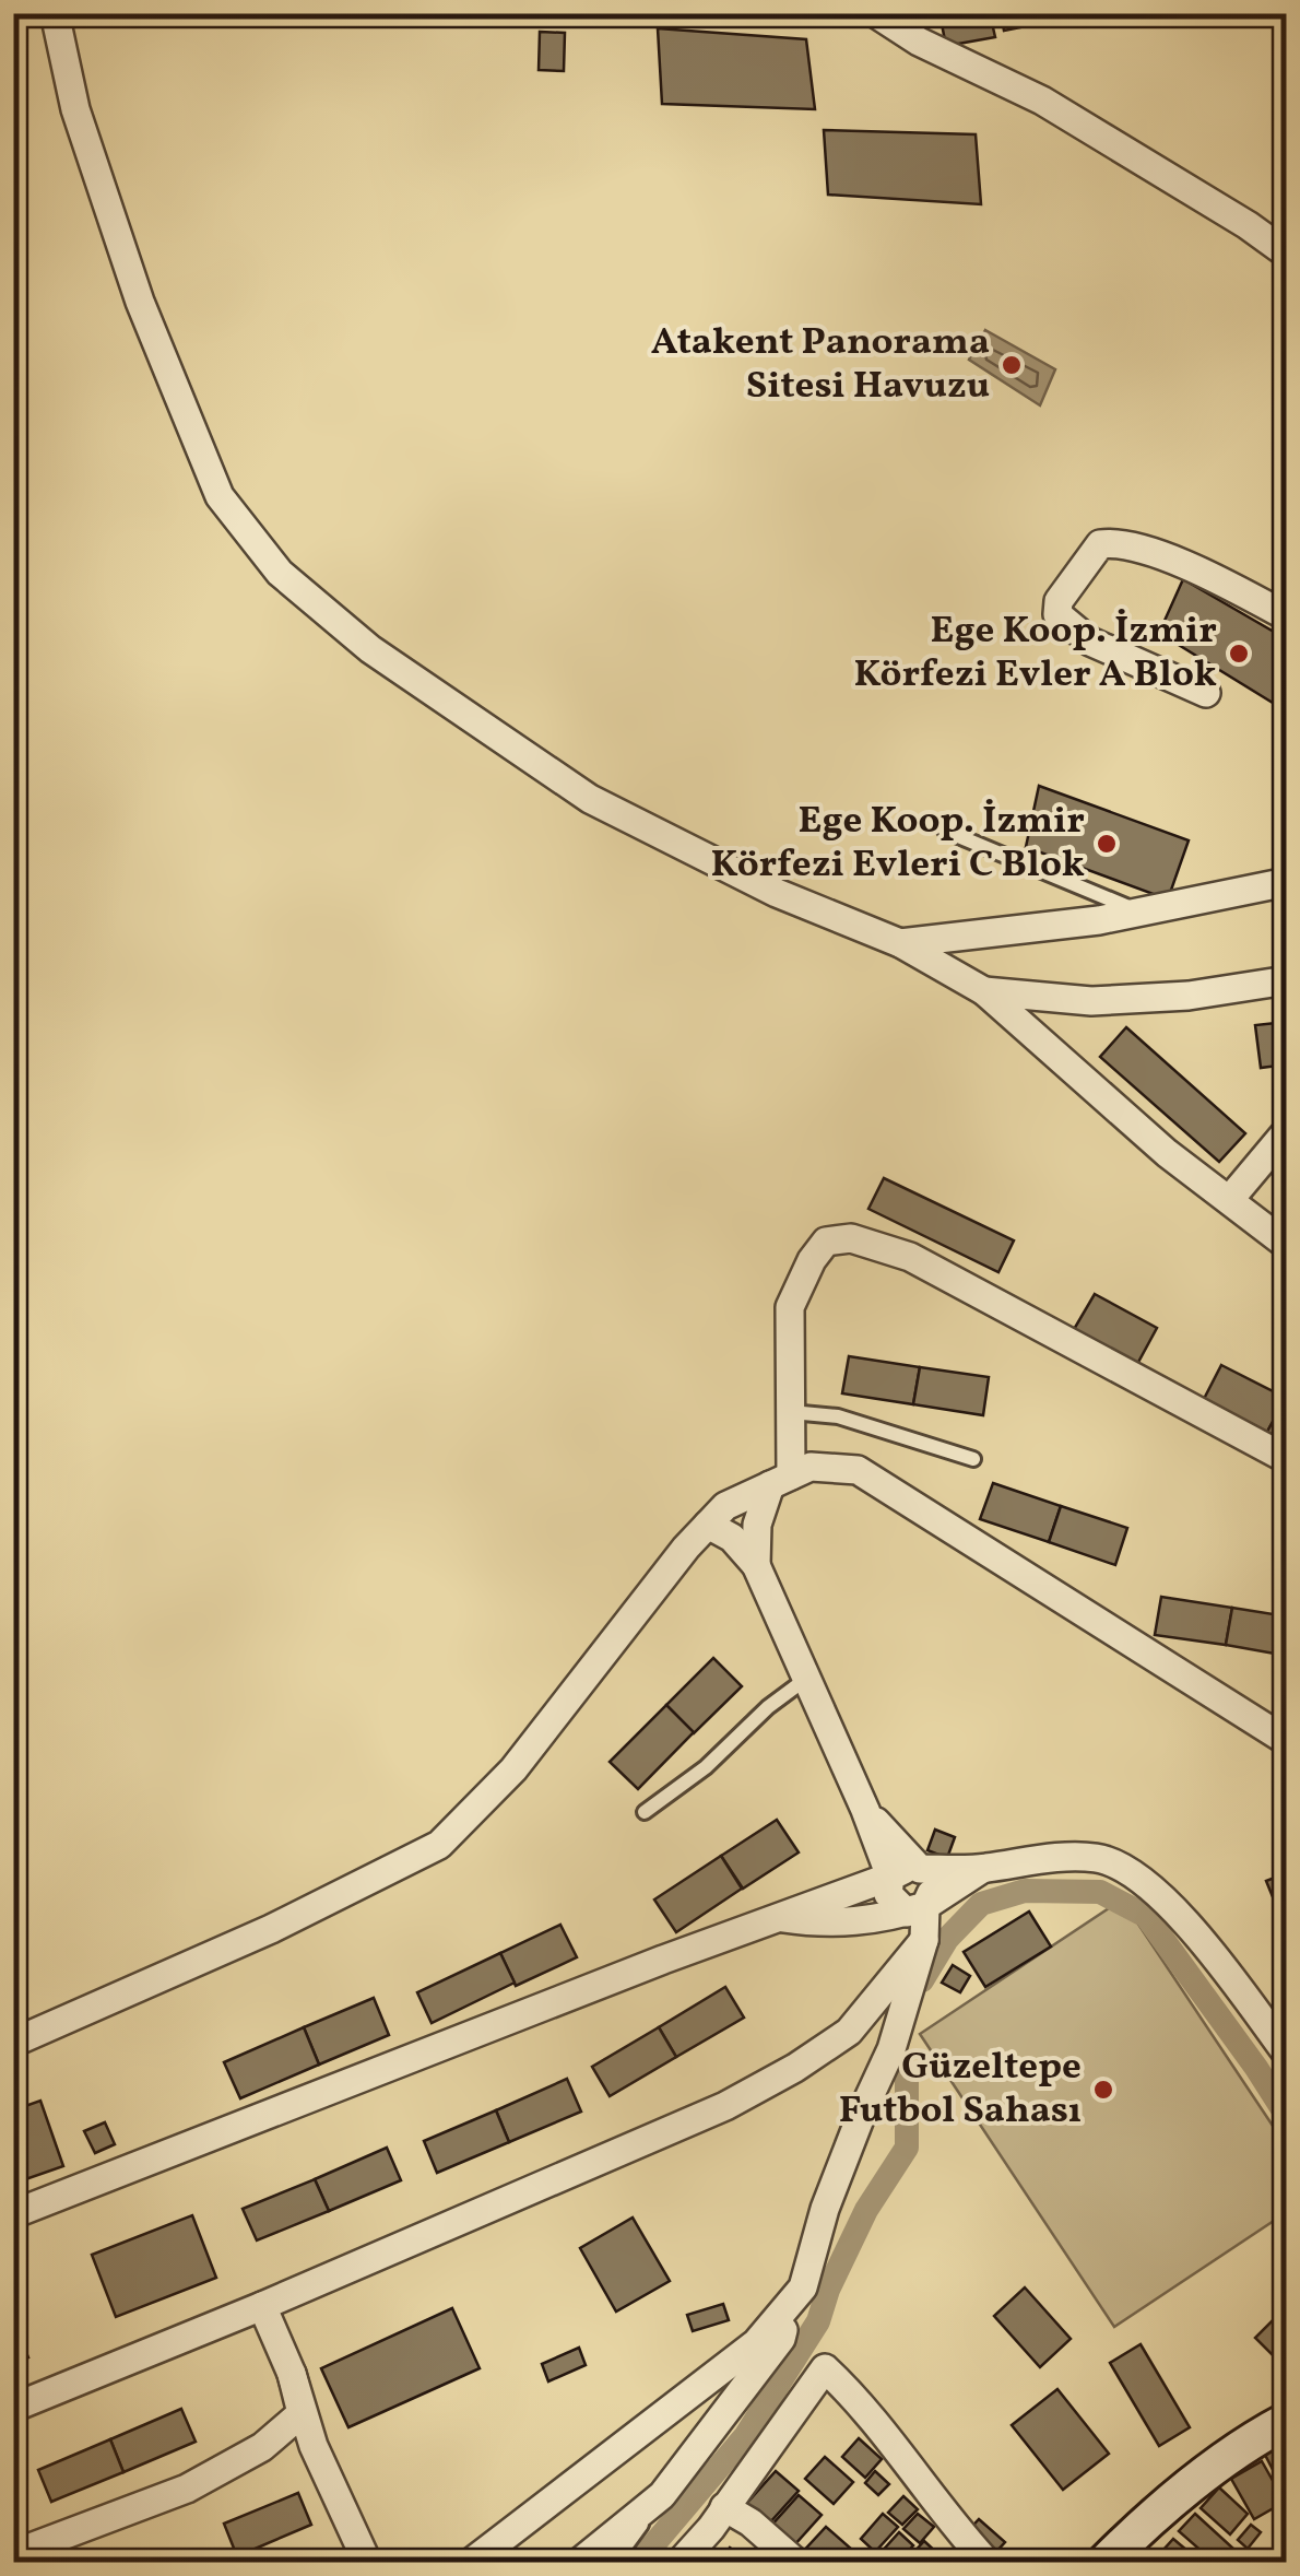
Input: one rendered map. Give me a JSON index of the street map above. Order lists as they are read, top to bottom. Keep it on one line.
{"places":["Atakent Panorama Sitesi Havuzu","Ege Koop. İzmir Körfezi Evler A Blok","Ege Koop. İzmir Körfezi Evleri C Blok","Güzeltepe Futbol Sahası"]}
